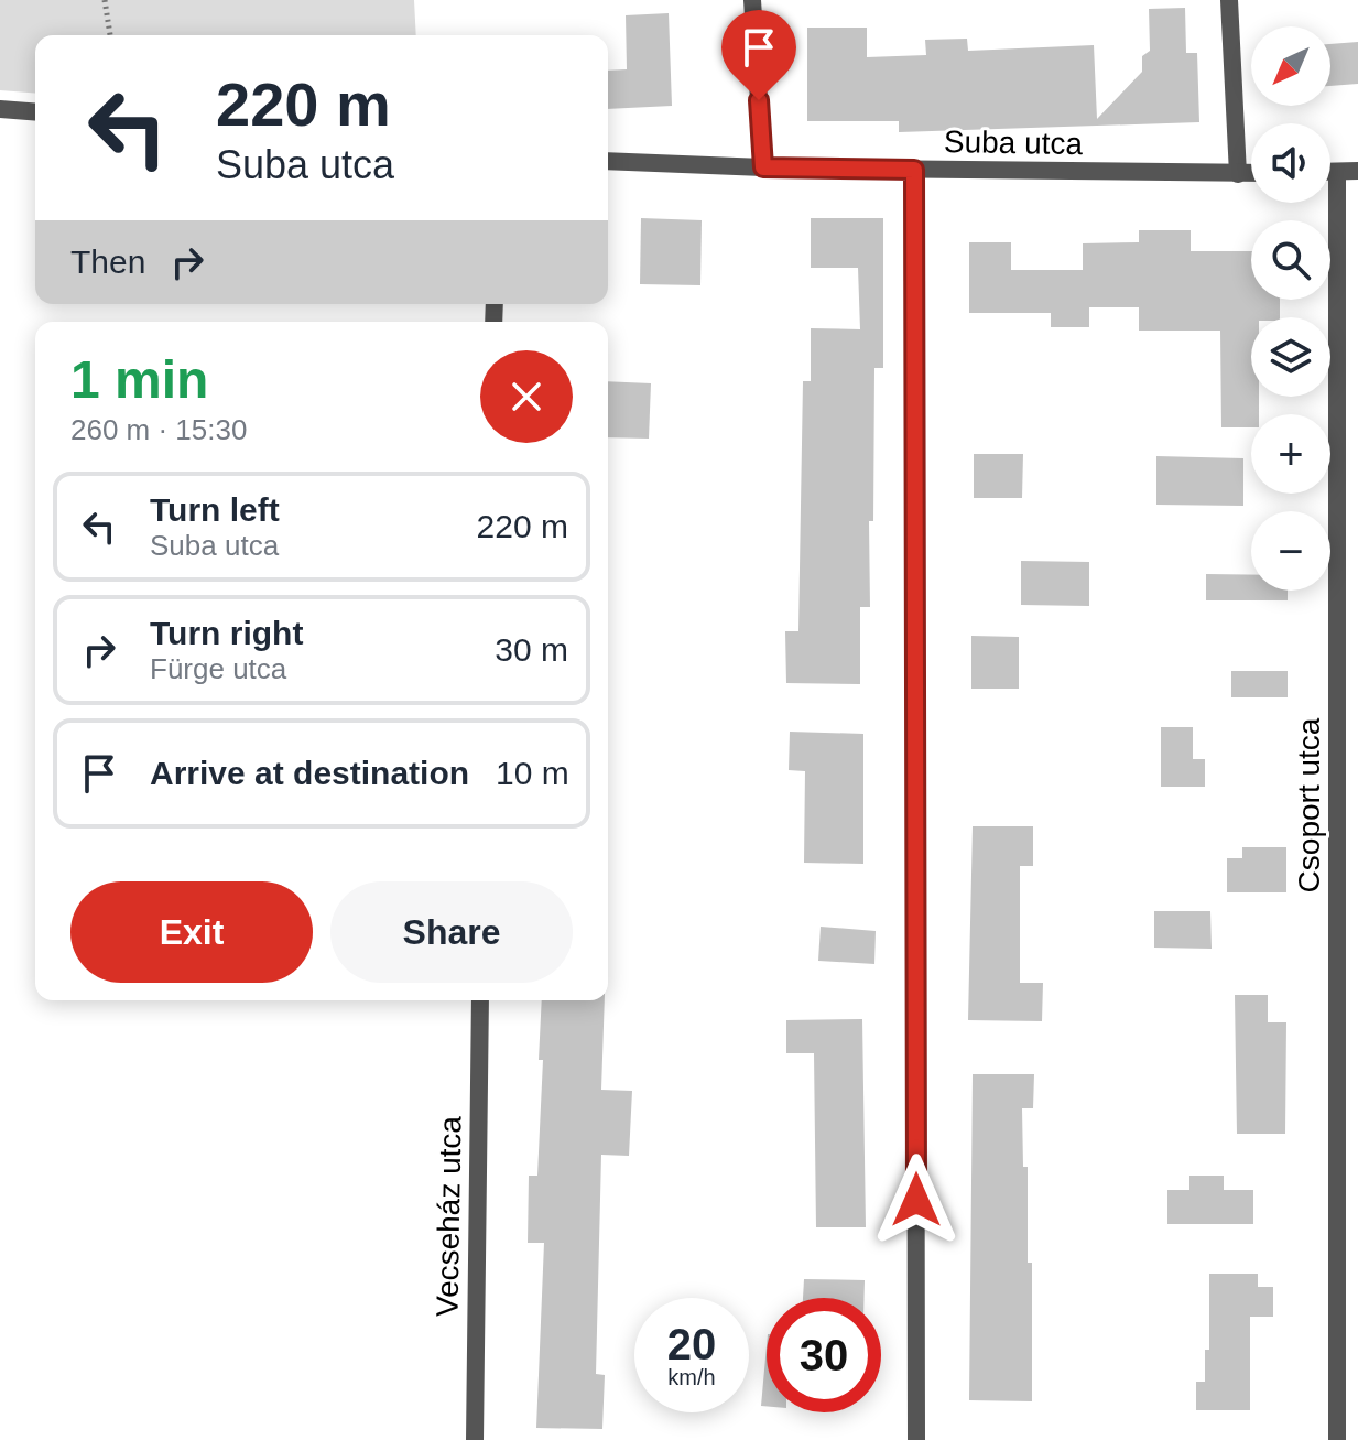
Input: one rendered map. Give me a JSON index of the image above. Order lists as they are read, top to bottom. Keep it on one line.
{"streets":{"street":["Suba utca","Csoport utca","Vecseház utca"]},"north":"bottom left","page":{"map_buttons":["+","−"],"turn":["220 m","Suba utca"],"then":"Then","heading":["1 min","260 m · 15:30"],"list":[{"name":"Turn left","note":"Suba utca","value":"220 m"},{"name":"Turn right","note":"Fürge utca","value":"30 m"},{"name":"Arrive at destination","value":"10 m"}],"buttons":["Exit","Share"],"speed":"20 km/h","limit":"30"}}
